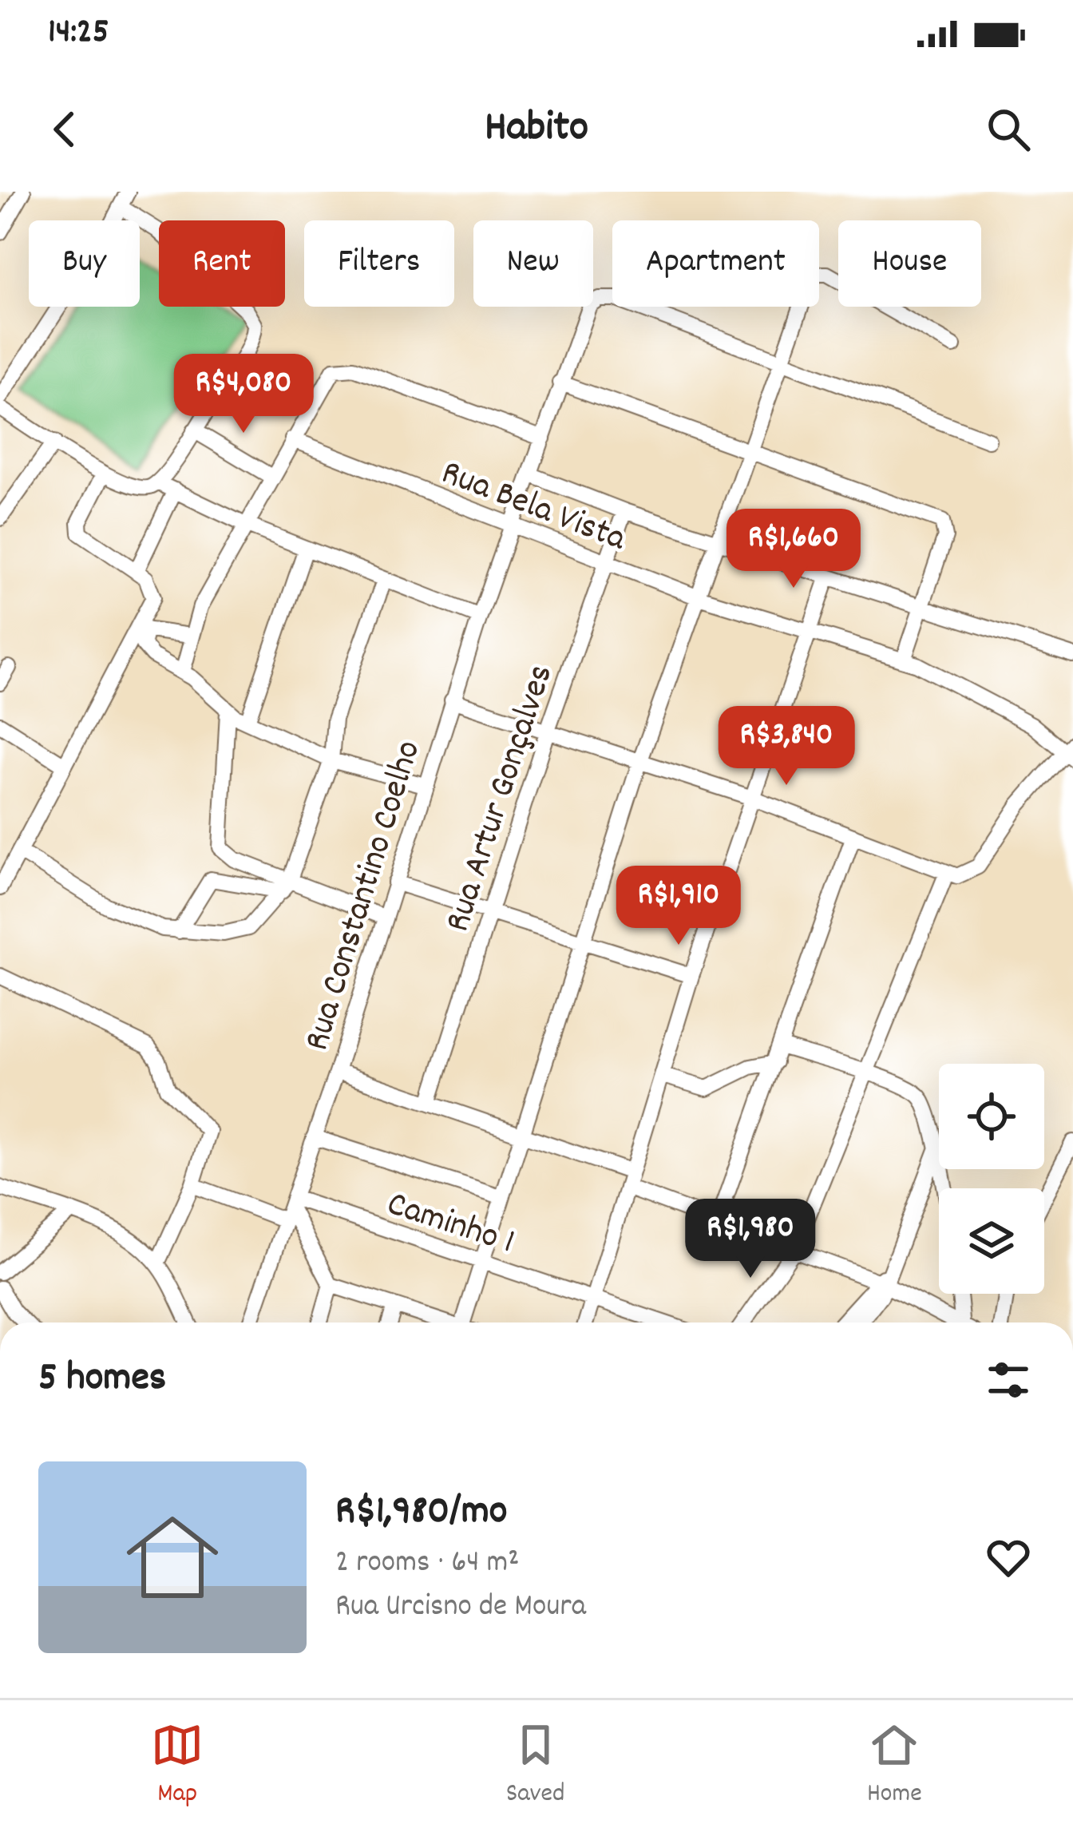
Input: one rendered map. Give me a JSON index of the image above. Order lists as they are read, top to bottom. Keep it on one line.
{"streets":{"street":["Rua Bela Vista","Rua Artur Gonçalves","Rua Constantino Coelho","Caminho 1"]},"crossings":[["Rua Bela Vista","Rua Artur Gonçalves"],["Rua Bela Vista","Rua Constantino Coelho"],["Rua Constantino Coelho","Caminho 1"]],"page":{"status":"14:25","header":"Habito","chip":["Buy","Rent","Filters","New","Apartment","House"],"price":["R$4,080","R$1,660","R$3,840","R$1,910","R$1,980"],"heading":"5 homes","list":[{"name":"R$1,980/mo","note":"2 rooms · 64 m² · Rua Urcisno de Moura"}],"tabs":["Map","Saved","Home"]}}
